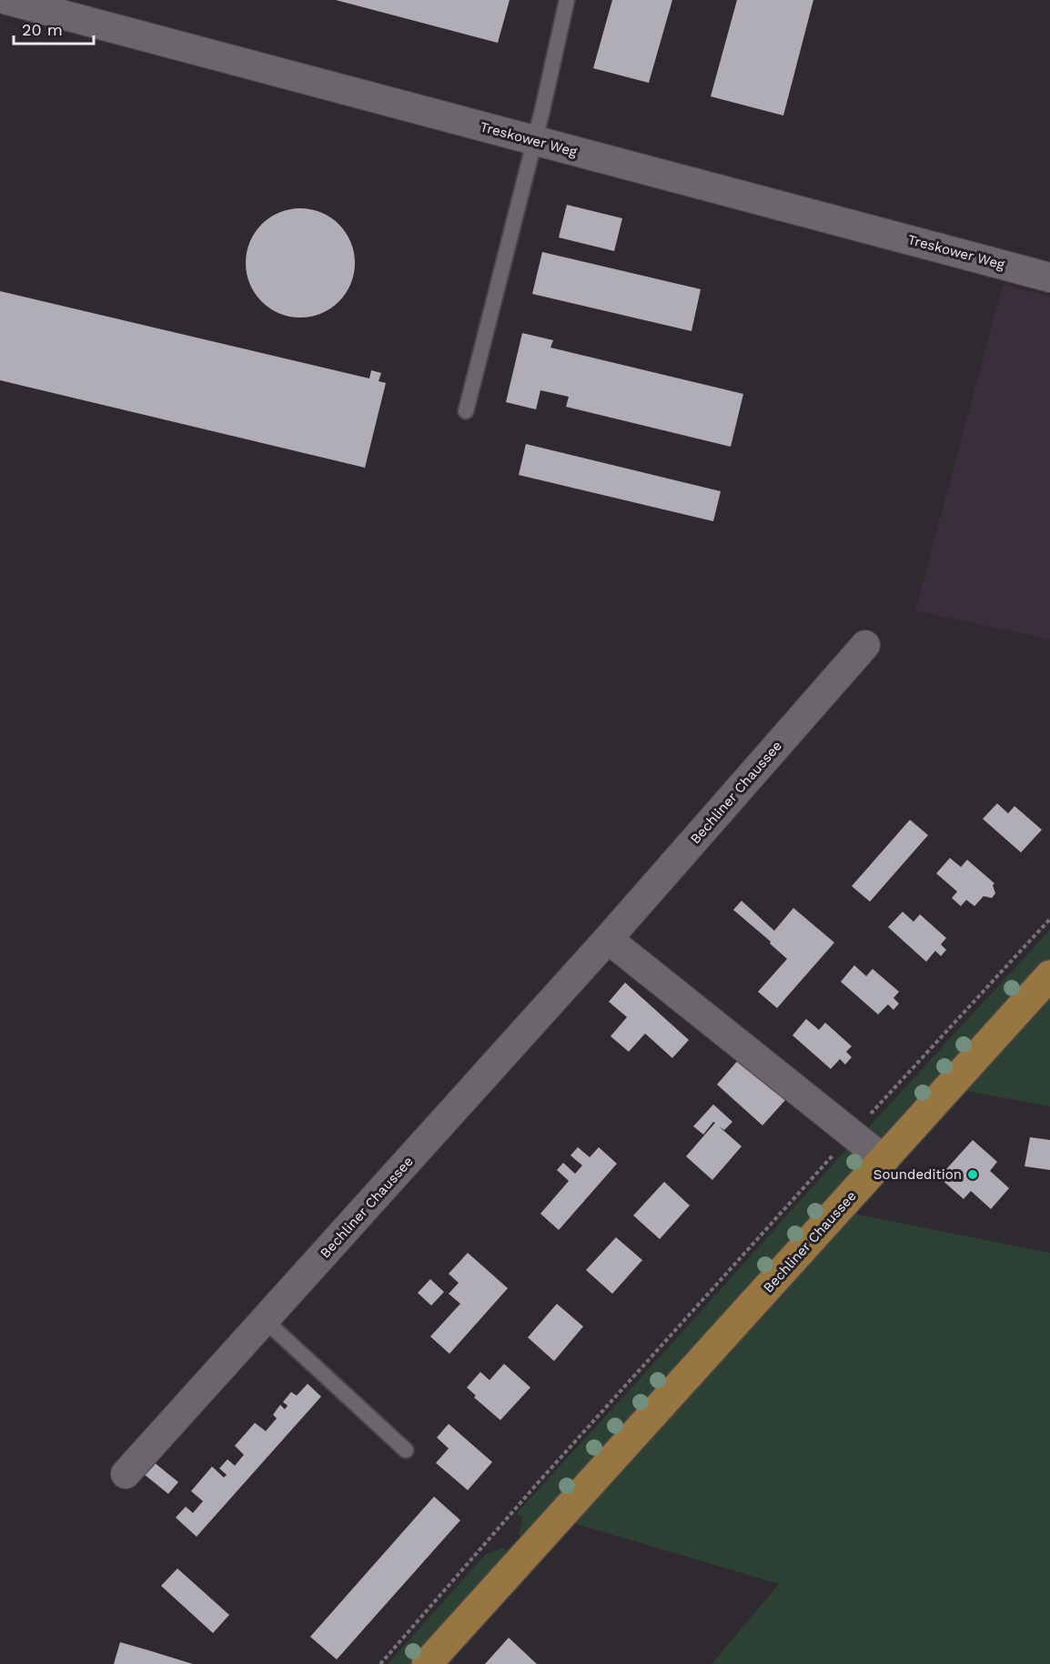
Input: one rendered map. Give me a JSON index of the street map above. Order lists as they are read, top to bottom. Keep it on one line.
{"streets":{"main road":["Bechliner Chaussee"],"street":["Treskower Weg"]},"places":["Soundedition"],"scale_bar":"20 m"}
